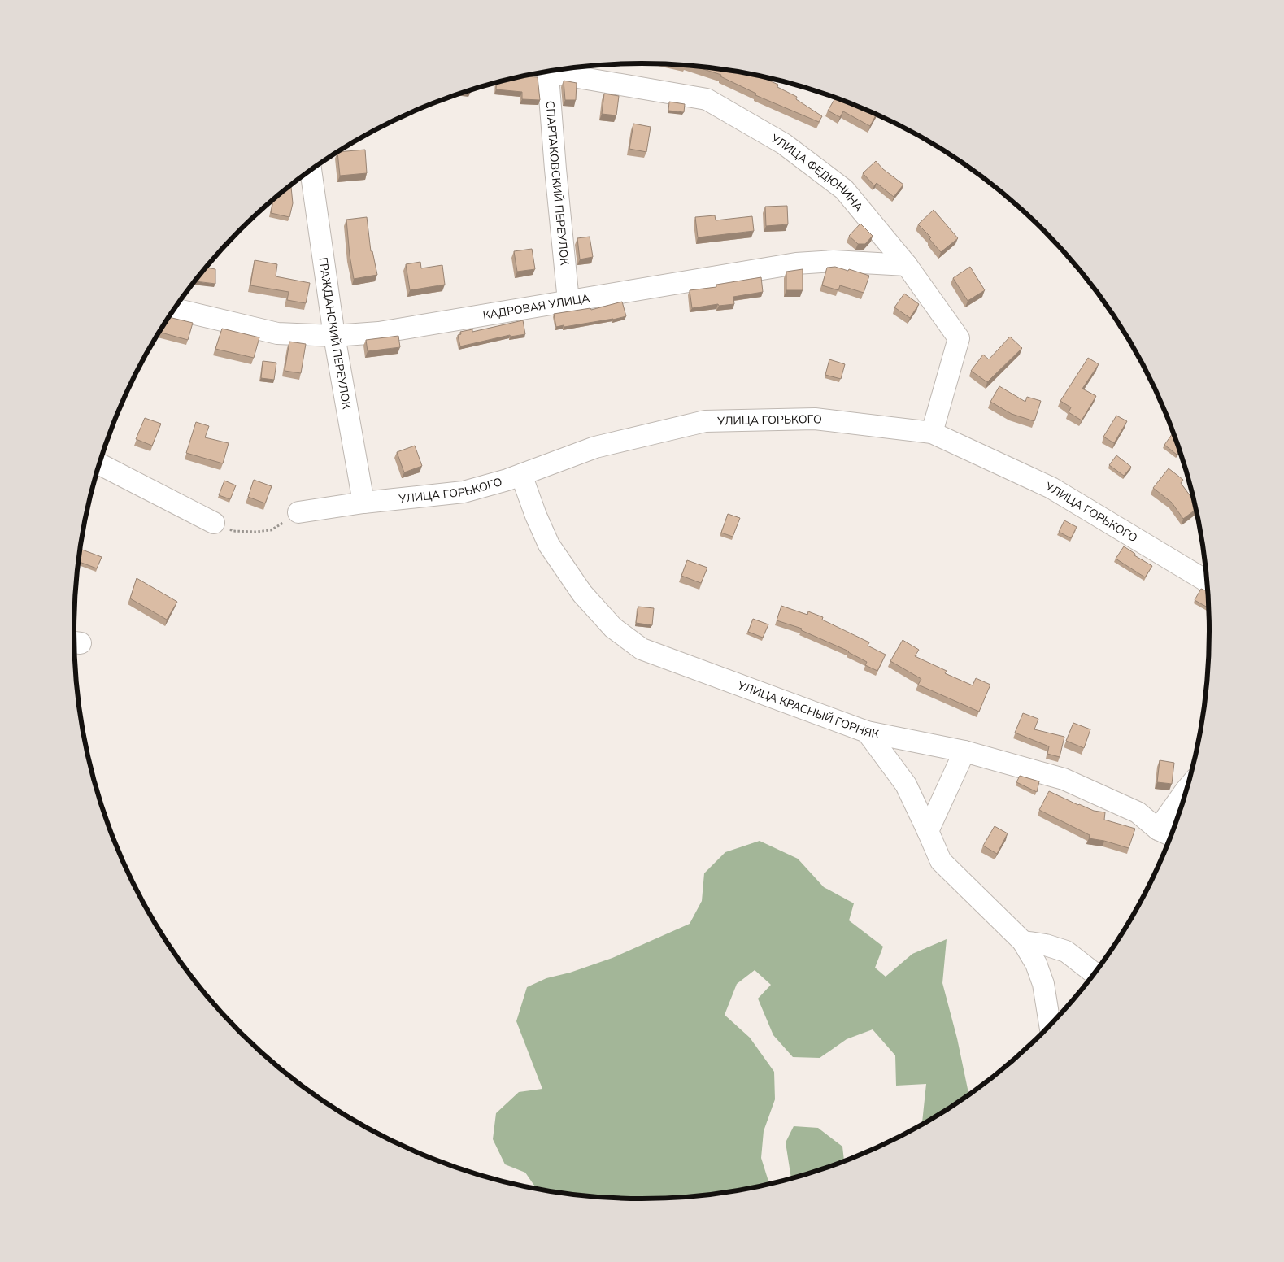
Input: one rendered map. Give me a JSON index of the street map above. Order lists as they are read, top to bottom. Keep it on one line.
{"streets":{"street":["УЛИЦА ФЕДЮНИНА","СПАРТАКОВСКИЙ ПЕРЕУЛОК","КАДРОВАЯ УЛИЦА","ГРАЖДАНСКИЙ ПЕРЕУЛОК","УЛИЦА ГОРЬКОГО","УЛИЦА КРАСНЫЙ ГОРНЯК"]},"crossings":[["УЛИЦА ФЕДЮНИНА","КАДРОВАЯ УЛИЦА"],["УЛИЦА ФЕДЮНИНА","УЛИЦА ГОРЬКОГО"],["СПАРТАКОВСКИЙ ПЕРЕУЛОК","КАДРОВАЯ УЛИЦА"],["КАДРОВАЯ УЛИЦА","ГРАЖДАНСКИЙ ПЕРЕУЛОК"],["ГРАЖДАНСКИЙ ПЕРЕУЛОК","УЛИЦА ГОРЬКОГО"],["УЛИЦА ГОРЬКОГО","УЛИЦА КРАСНЫЙ ГОРНЯК"]]}
